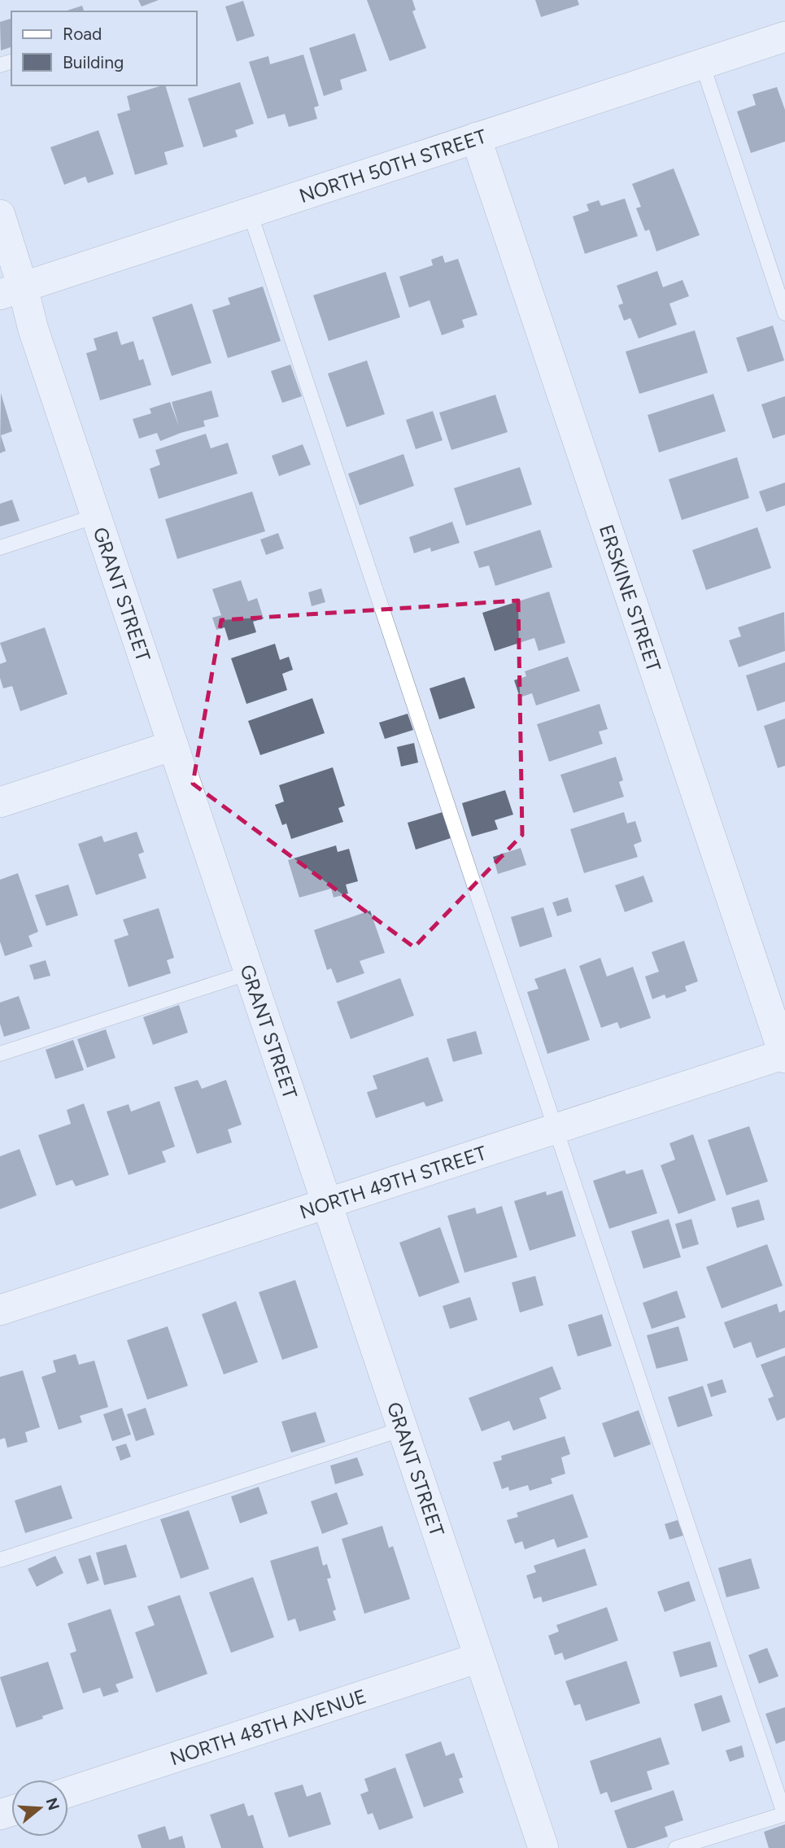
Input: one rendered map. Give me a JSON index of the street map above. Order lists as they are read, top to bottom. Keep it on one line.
{"streets":{"street":["NORTH 50TH STREET","GRANT STREET","ERSKINE STREET","NORTH 49TH STREET","NORTH 48TH AVENUE"]},"crossings":[["NORTH 50TH STREET","GRANT STREET"],["NORTH 50TH STREET","ERSKINE STREET"],["GRANT STREET","NORTH 49TH STREET"],["GRANT STREET","NORTH 48TH AVENUE"],["ERSKINE STREET","NORTH 49TH STREET"]],"legend":["Road","Building"],"north":"right"}
